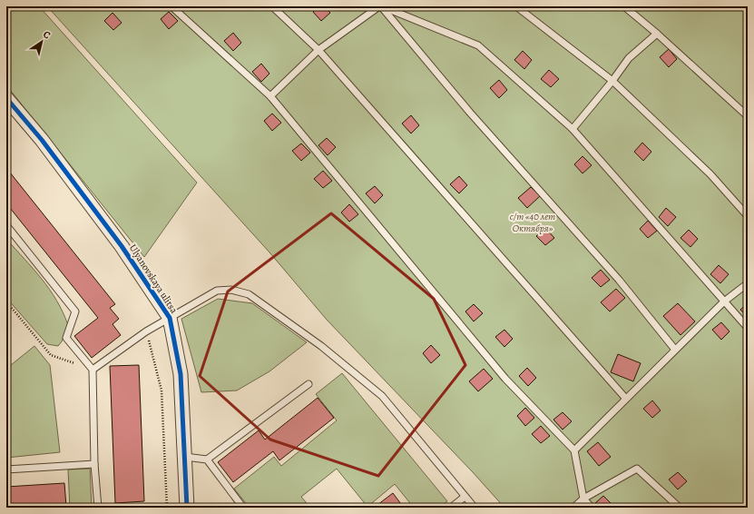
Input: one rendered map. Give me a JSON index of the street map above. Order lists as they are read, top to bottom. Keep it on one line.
{"streets":{"street":["Ulyanovskaya ulitsa"]},"parks":["с/т «40 лет Октября»"],"north":"top right"}
